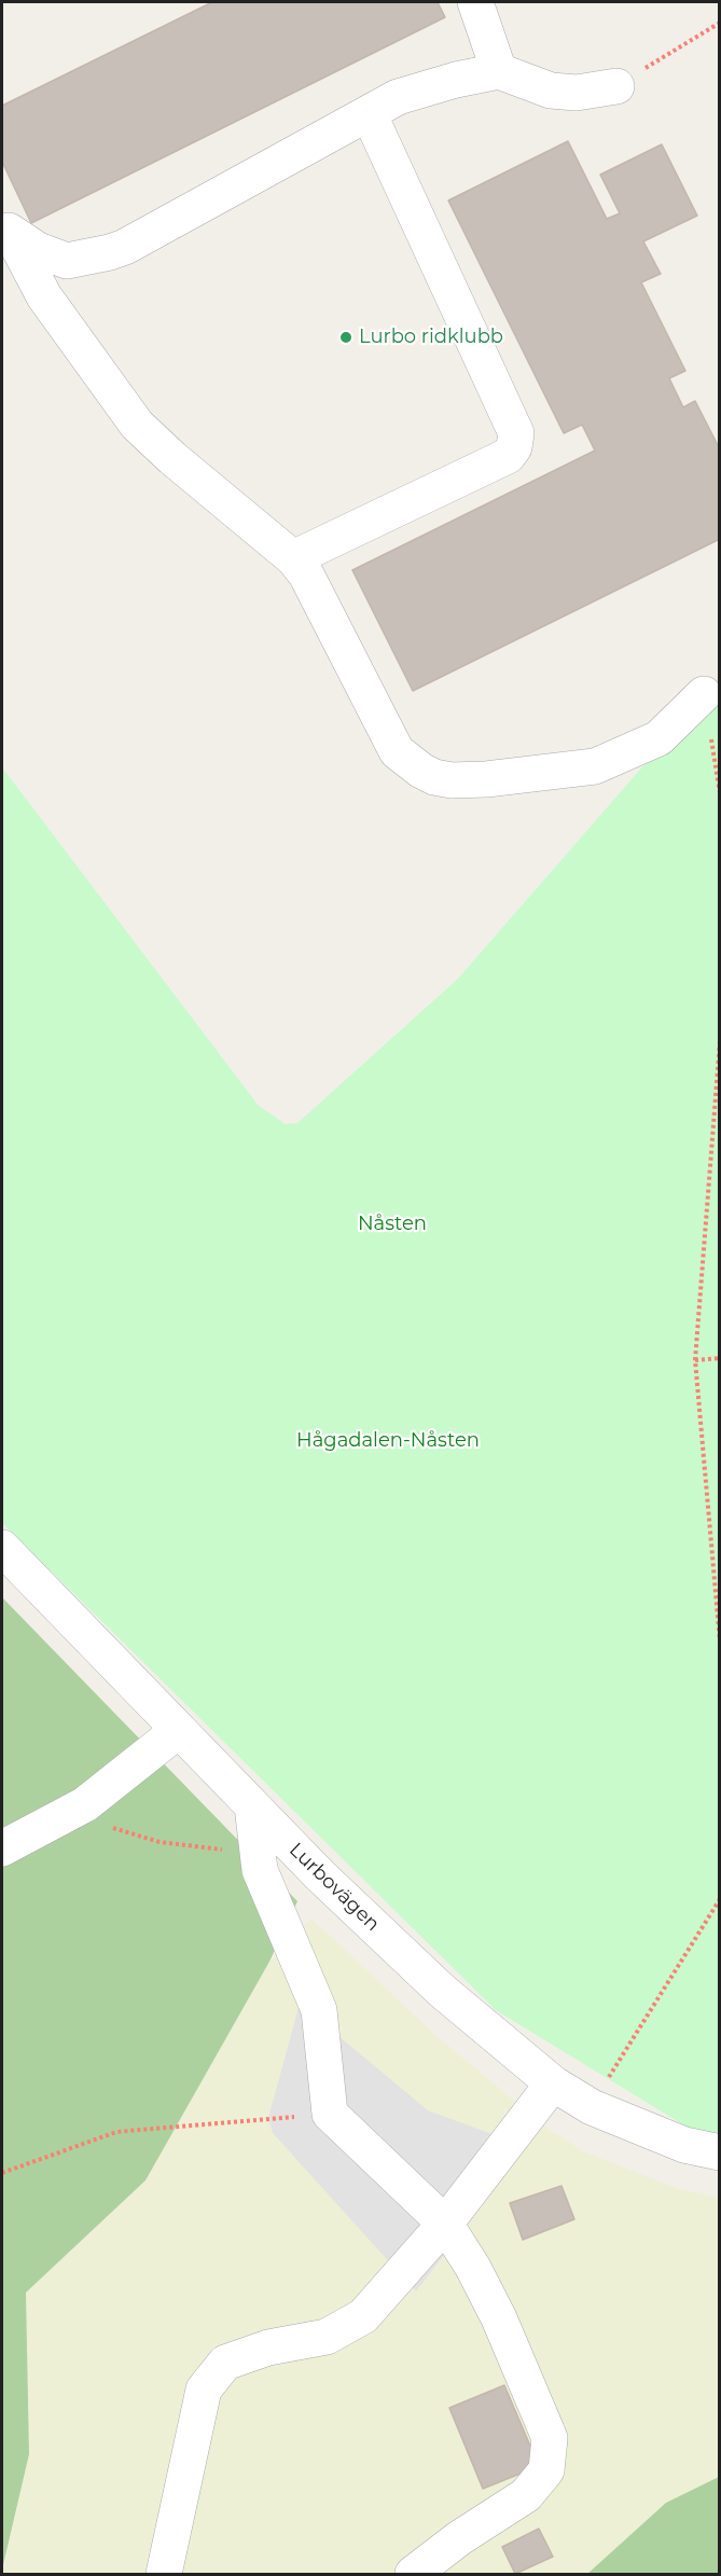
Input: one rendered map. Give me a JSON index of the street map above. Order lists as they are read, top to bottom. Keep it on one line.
{"streets":{"street":["Lurbovägen"]},"parks":["Nåsten","Hågadalen-Nåsten"],"places":["Lurbo ridklubb"]}
